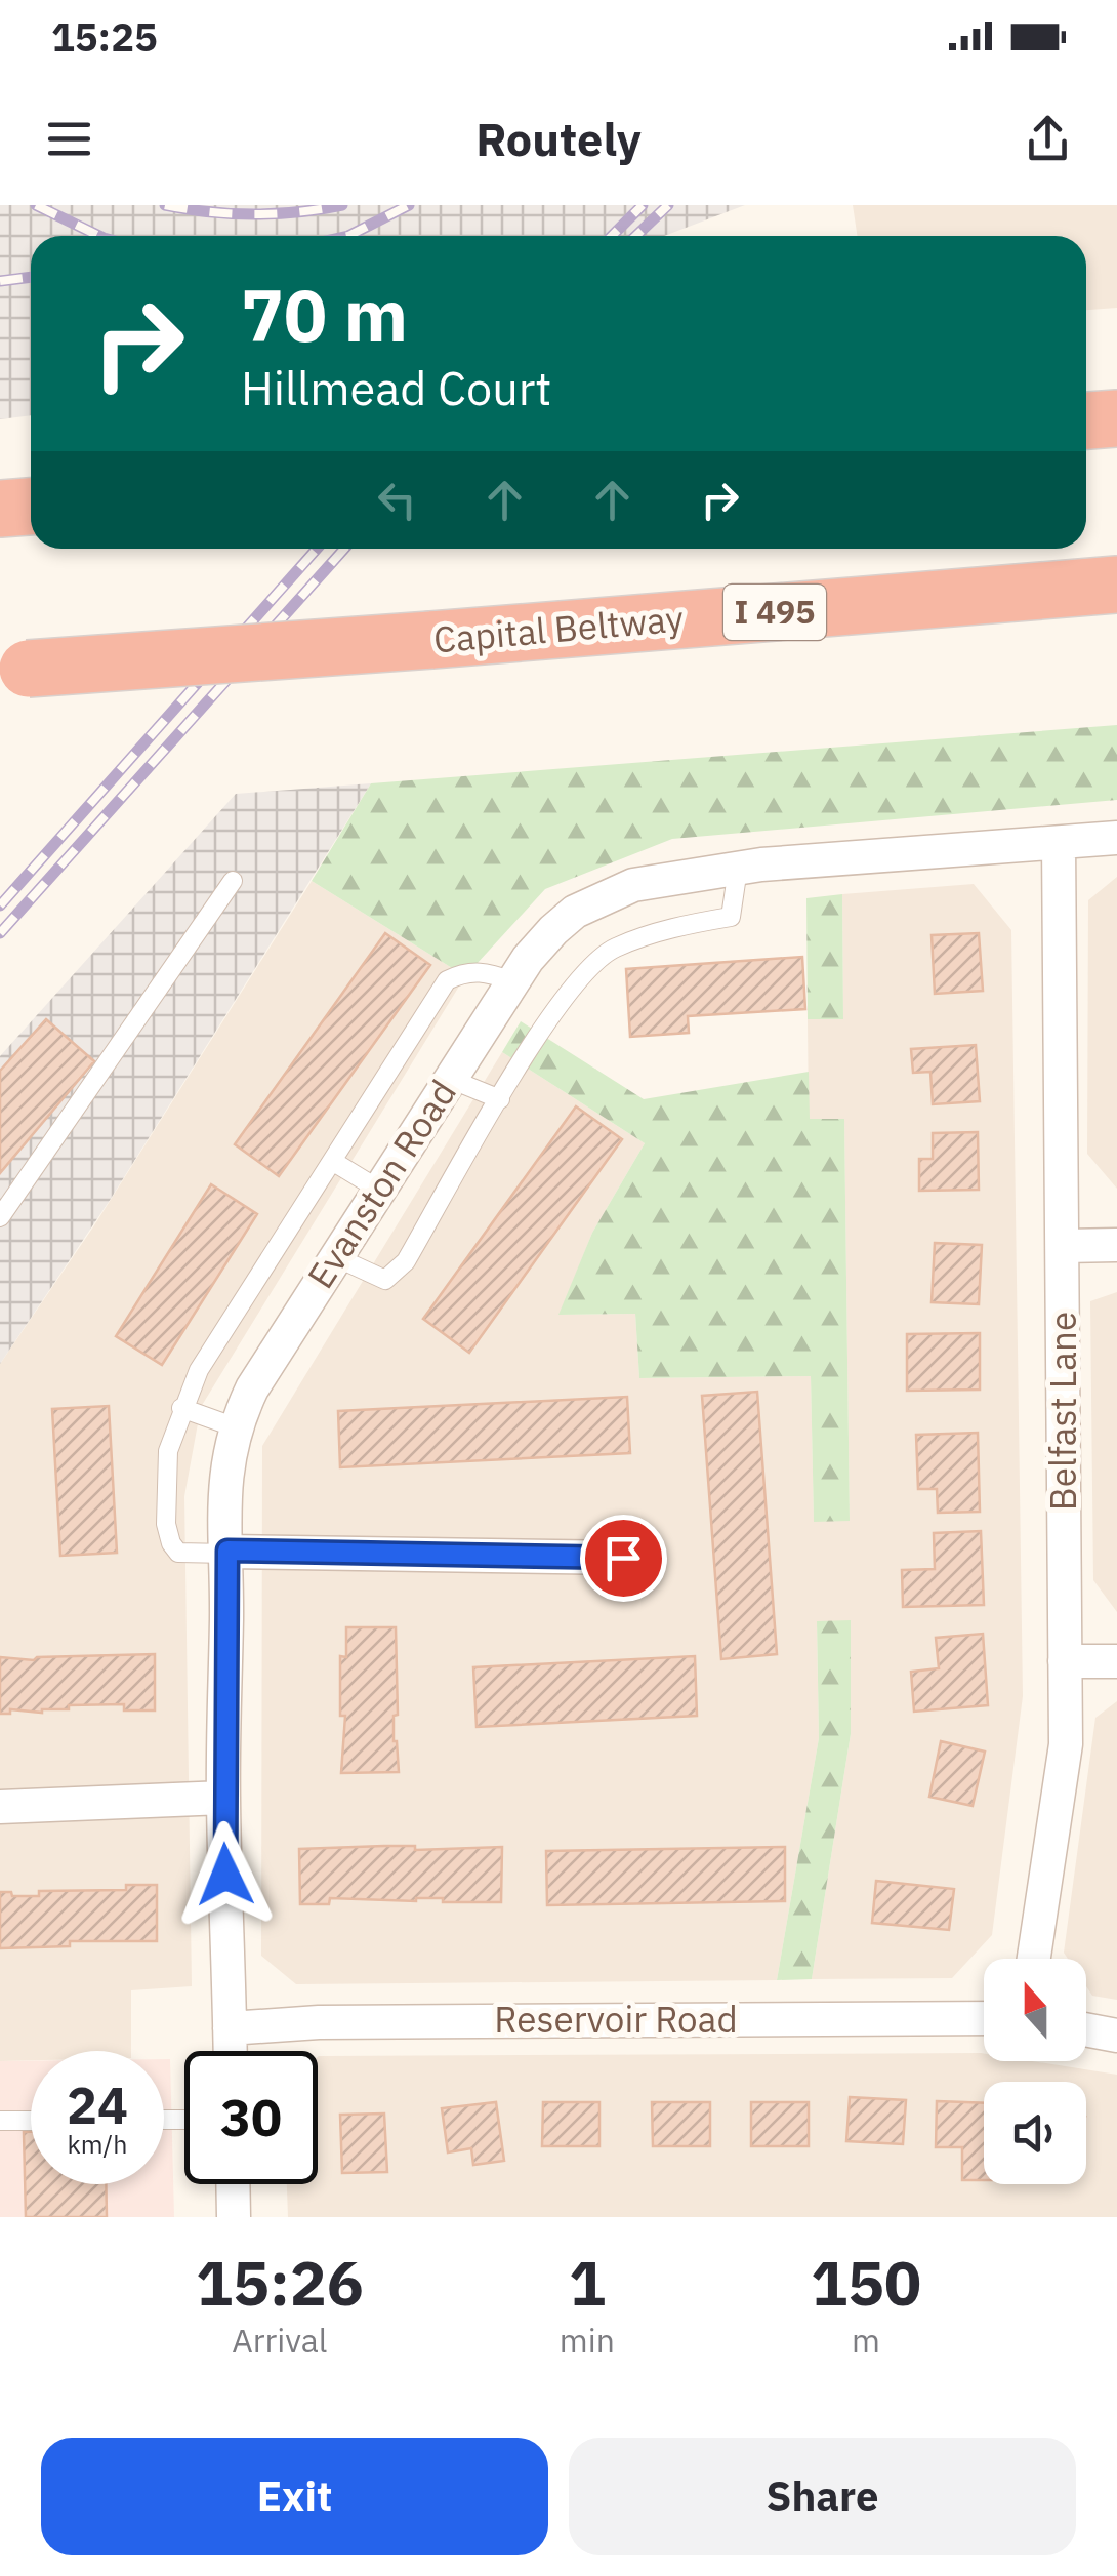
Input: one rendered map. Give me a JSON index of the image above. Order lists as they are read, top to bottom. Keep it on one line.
{"streets":{"highway":["I 495","Capital Beltway"],"street":["Evanston Road","Belfast Lane","Reservoir Road"]},"crossings":[["Evanston Road","Belfast Lane"],["Evanston Road","Reservoir Road"]],"north":"top","page":{"status":"15:25","header":"Routely","turn":["70 m","Hillmead Court"],"speed":"24 km/h","limit":"30","eta":["15:26","Arrival","1","min","150","m"],"buttons":["Exit","Share"]}}
